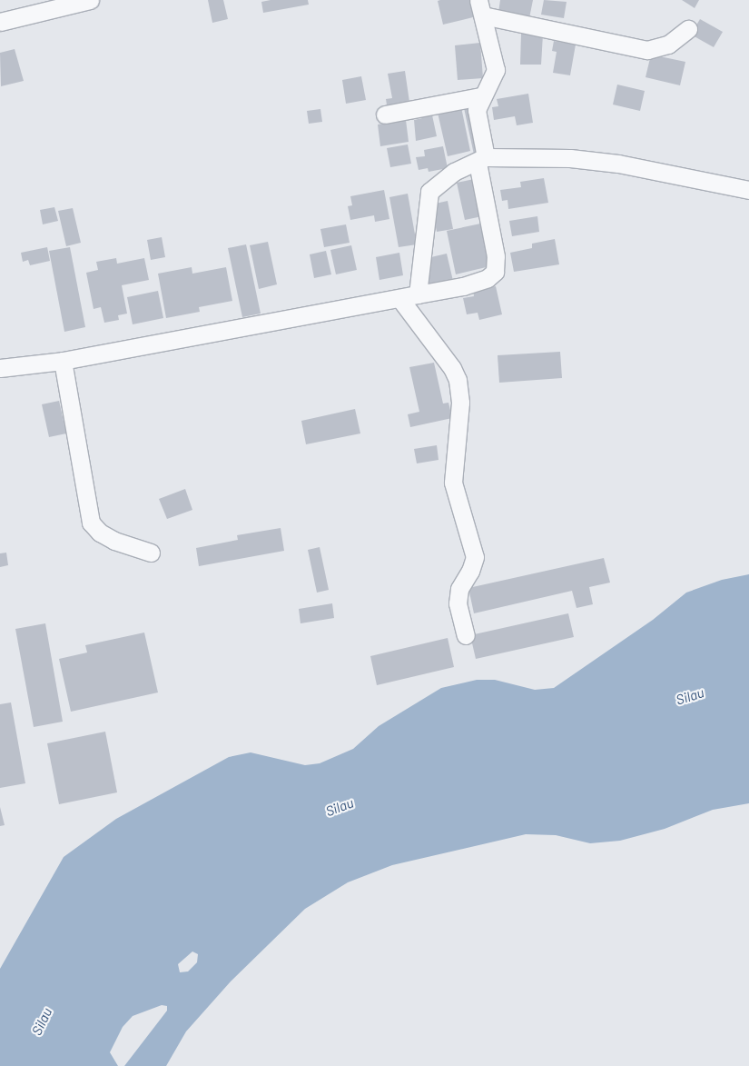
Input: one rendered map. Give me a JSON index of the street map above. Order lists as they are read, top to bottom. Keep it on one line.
{"water":["Silau"]}
